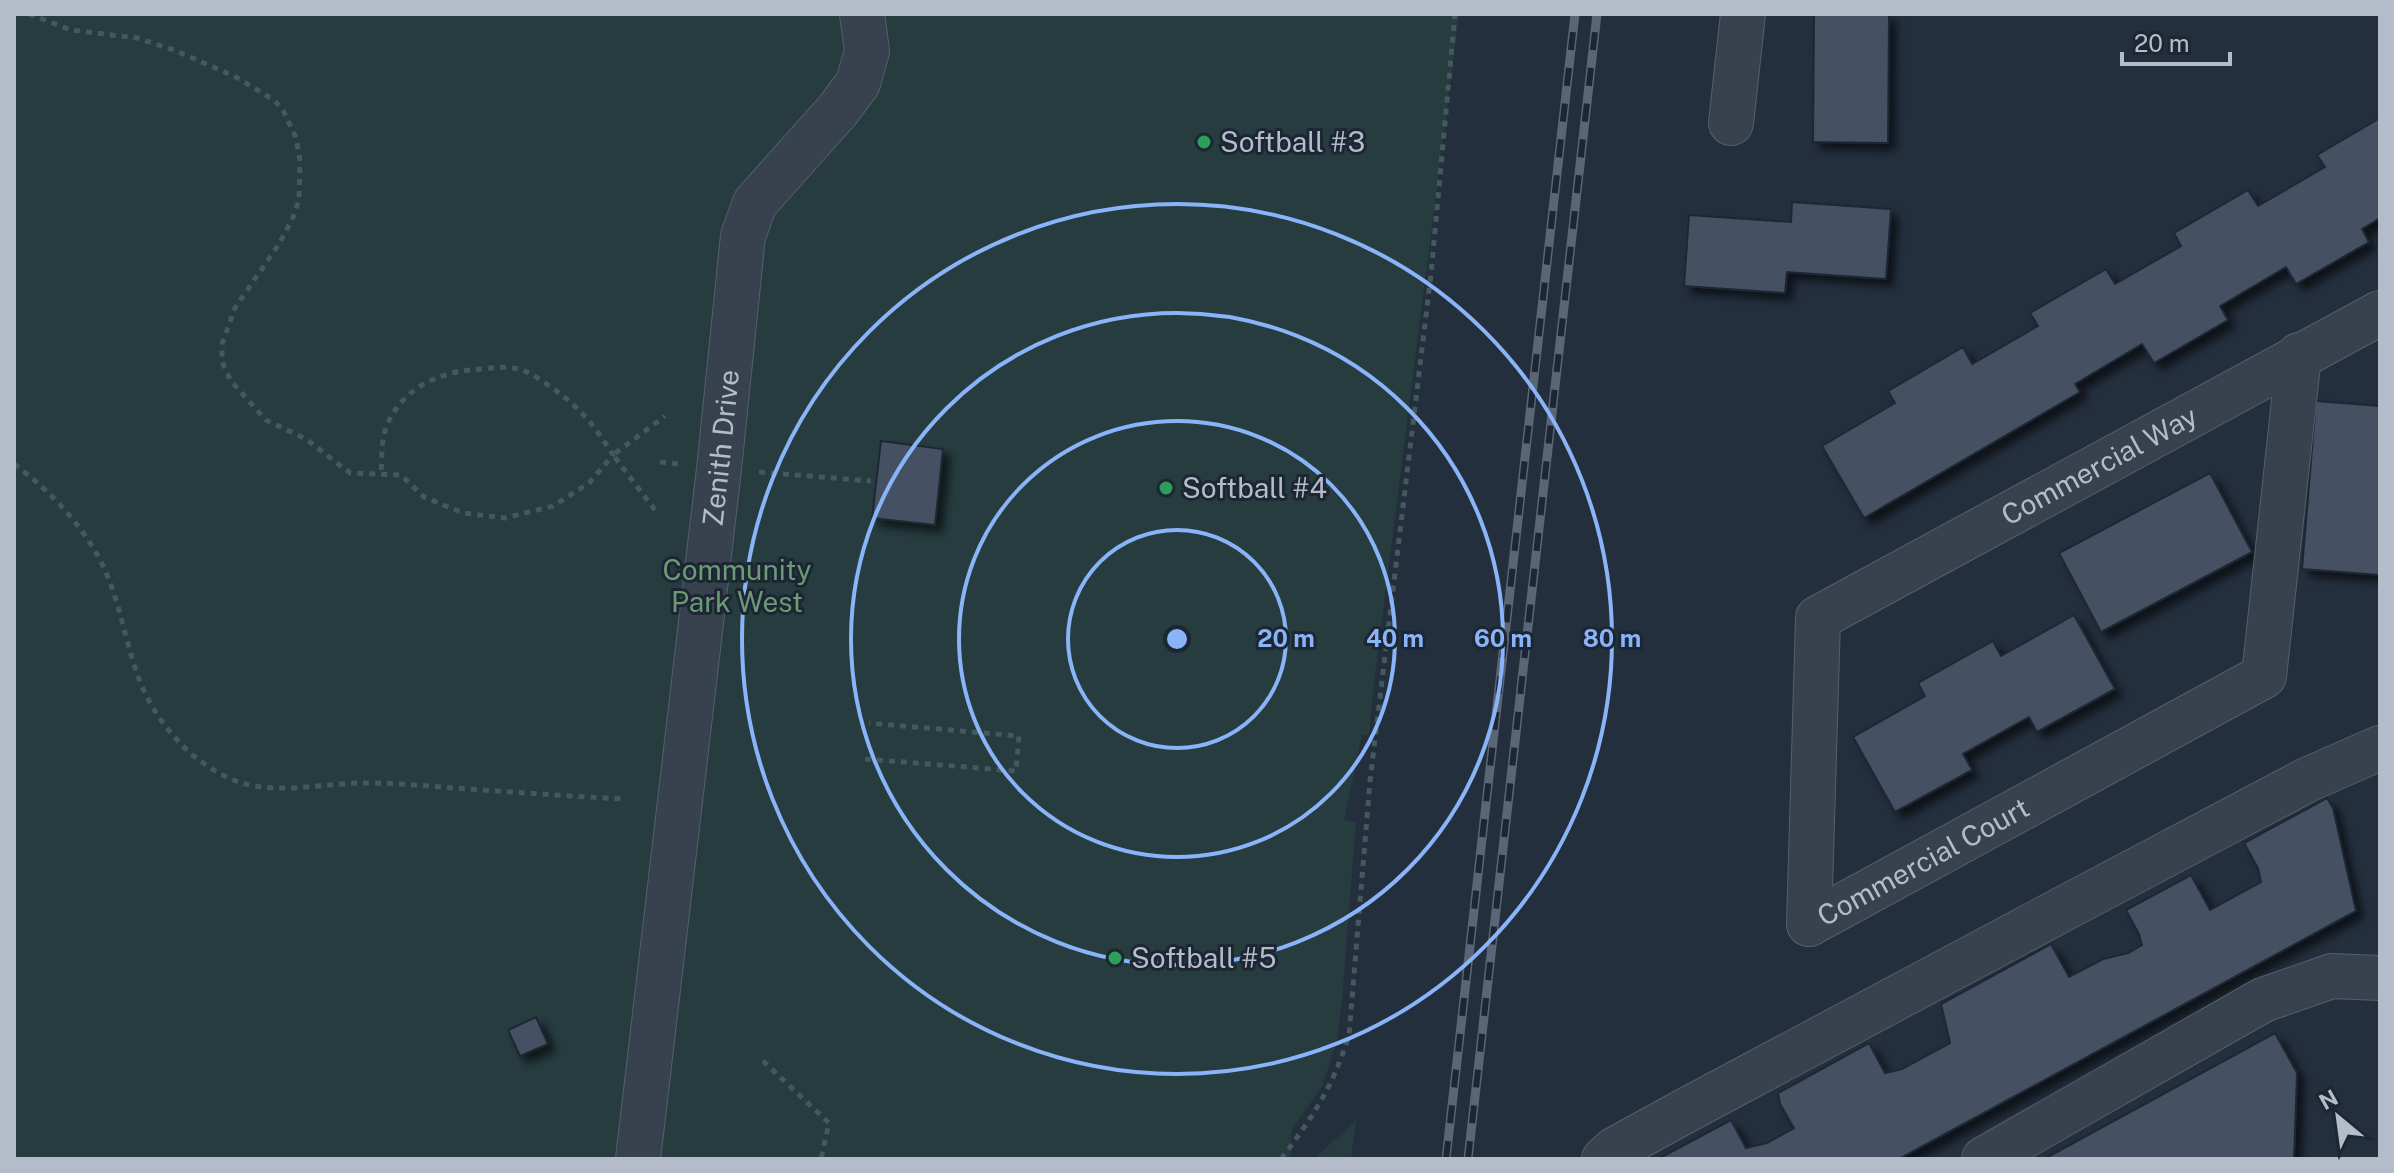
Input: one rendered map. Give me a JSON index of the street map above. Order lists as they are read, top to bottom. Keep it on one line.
{"streets":{"street":["Zenith Drive","Commercial Way","Commercial Court"]},"crossings":[["Commercial Way","Commercial Court"]],"parks":["Community Park West"],"places":["Softball #3","Softball #4","Softball #5"],"scale_bar":"20 m","north":"top left","rings":["20 m","40 m","60 m","80 m"]}
